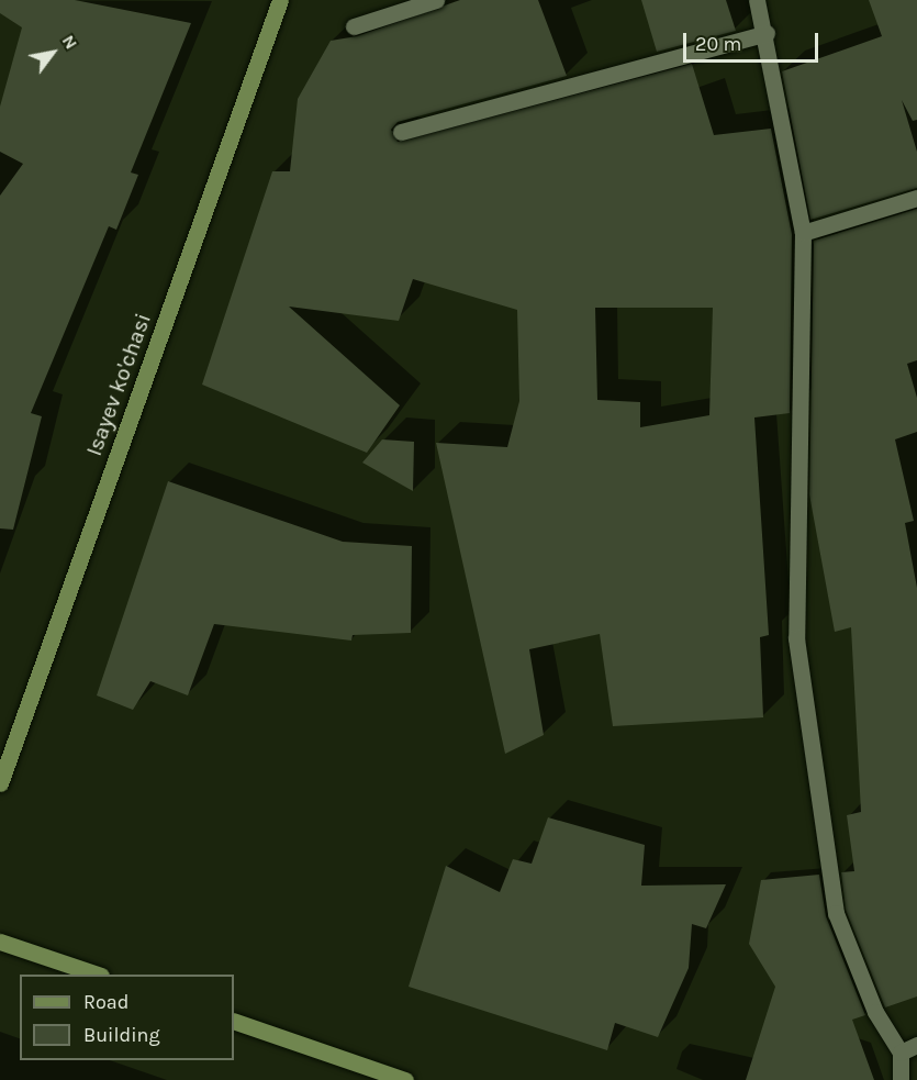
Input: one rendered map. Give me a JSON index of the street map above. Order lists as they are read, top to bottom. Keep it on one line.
{"streets":{"main road":["Isayev ko'chasi"]},"legend":["Road","Building"],"scale_bar":"20 m","north":"top right"}
